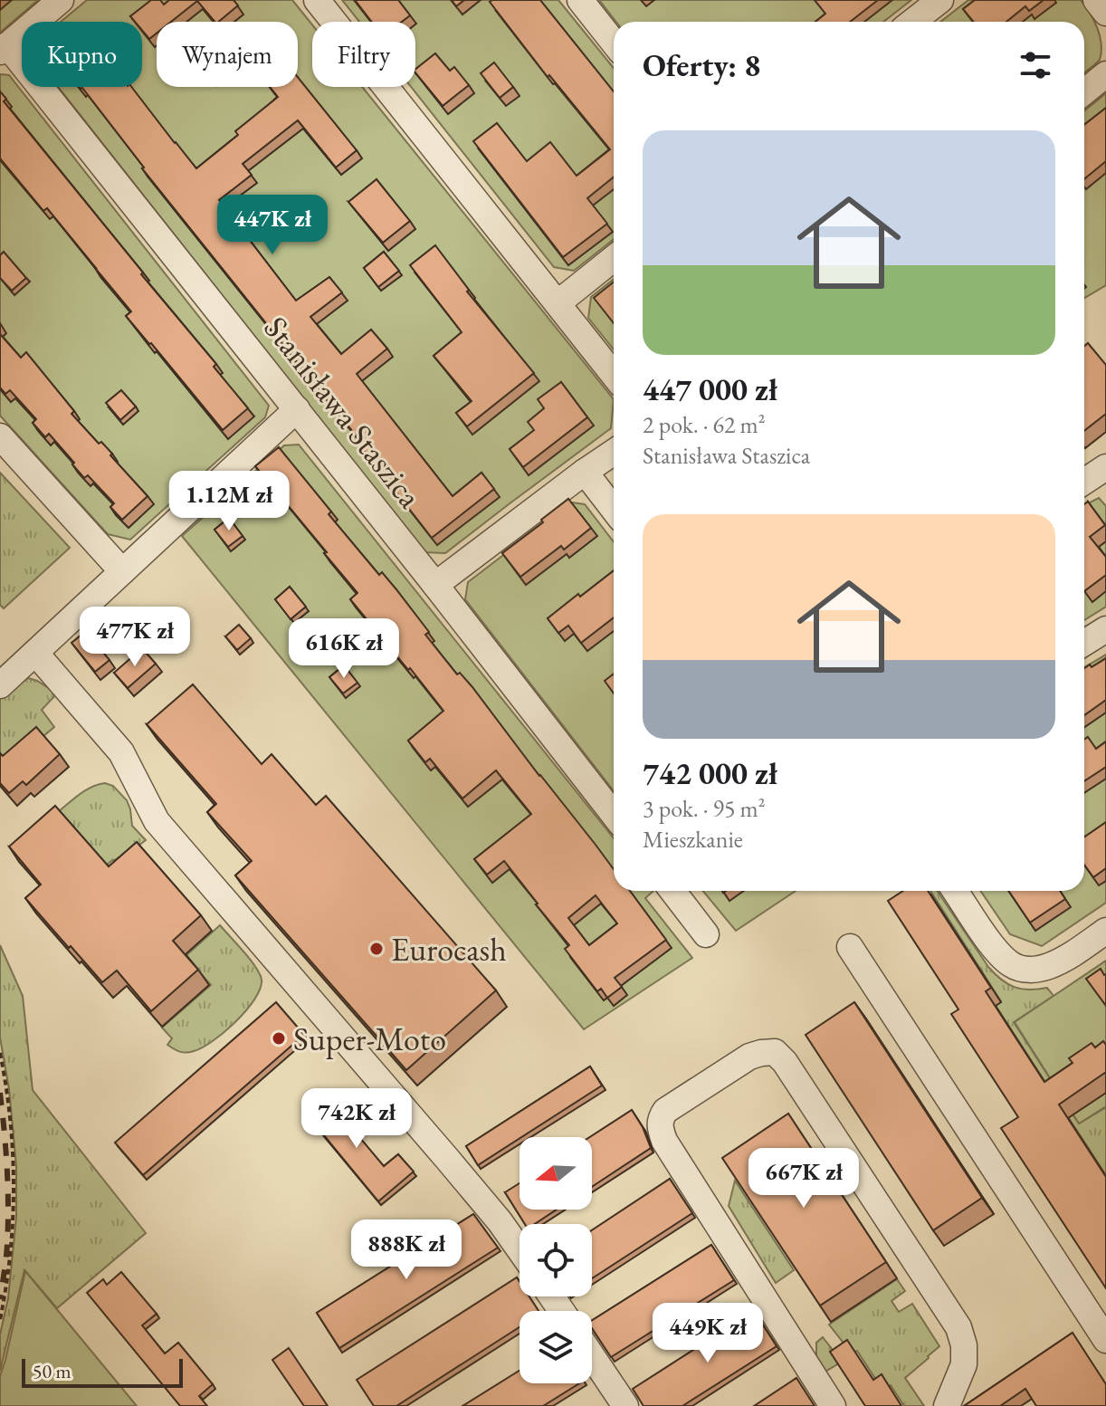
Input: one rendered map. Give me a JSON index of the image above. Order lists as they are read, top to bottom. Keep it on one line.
{"streets":{"street":["Stanisława Staszica"]},"places":["Eurocash","Super-Moto"],"scale_bar":"50 m","north":"left","page":{"chip":["Kupno","Wynajem","Filtry"],"heading":"Oferty: 8","list":[{"name":"447 000 zł","note":"2 pok. · 62 m² · Stanisława Staszica"},{"name":"742 000 zł","note":"3 pok. · 95 m² · Mieszkanie"}],"price":["447K zł","1.12M zł","477K zł","616K zł","742K zł","667K zł","888K zł","449K zł"],"scale":"50 m"}}
